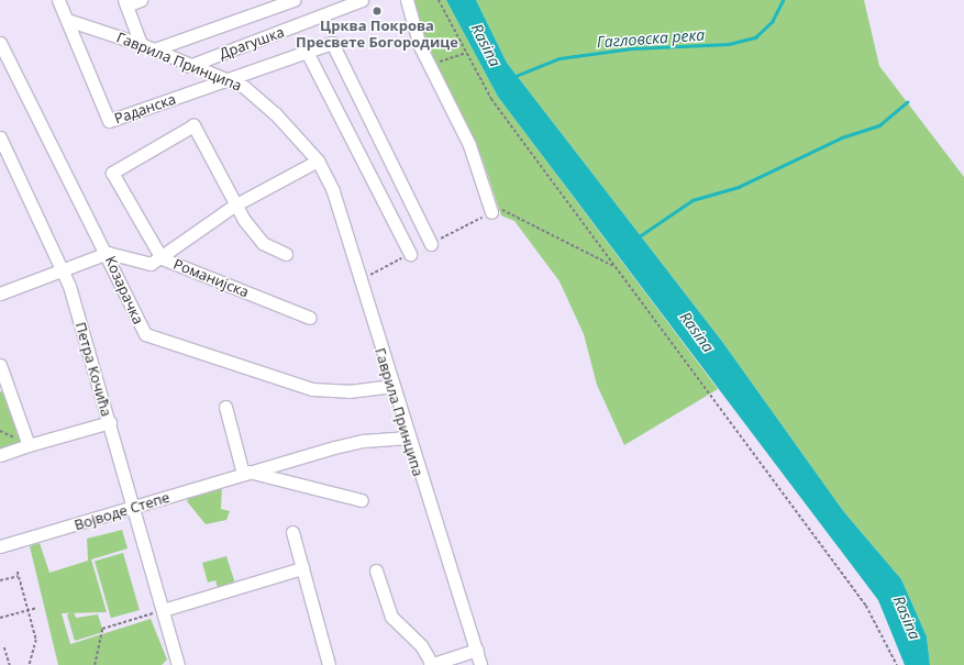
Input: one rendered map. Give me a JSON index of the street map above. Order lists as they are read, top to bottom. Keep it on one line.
{"streets":{"street":["Драгушка","Гаврила Принципа","Раданска","Романијска","Козарачка","Петра Кочића","Војводе Степе"]},"crossings":[["Драгушка","Гаврила Принципа"],["Гаврила Принципа","Раданска"],["Гаврила Принципа","Козарачка"],["Гаврила Принципа","Војводе Степе"],["Романијска","Козарачка"],["Петра Кочића","Војводе Степе"]],"water":["Гагловска река","Rasina"],"places":["Црква Покрова Пресвете Богородице"]}
